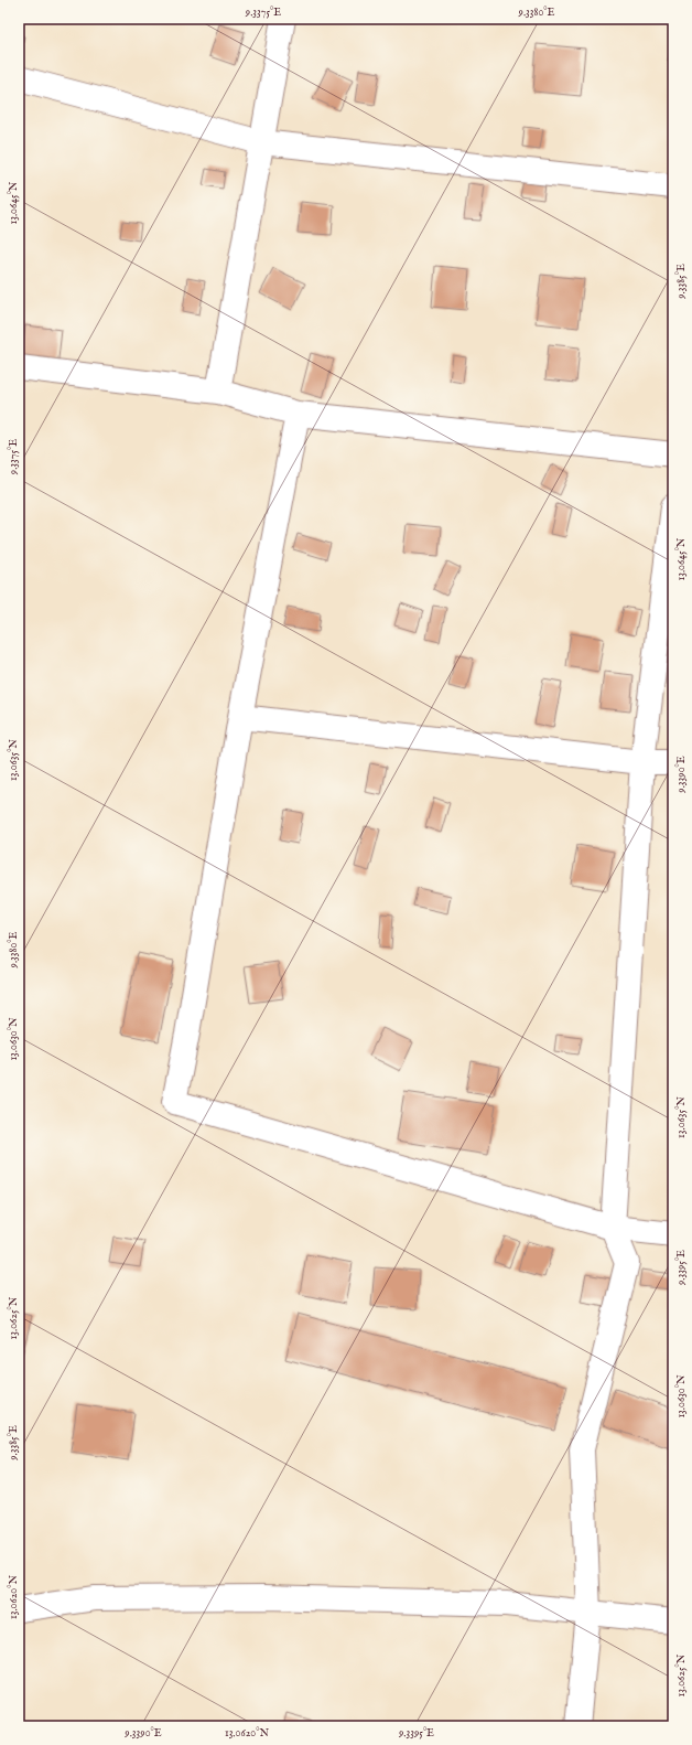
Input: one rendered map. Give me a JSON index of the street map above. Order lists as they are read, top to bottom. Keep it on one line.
{"coordinates":["9.3375°E","9.3380°E","13.0645°N","9.3385°E","13.0635°N","9.3390°E","13.0630°N","9.3395°E","13.0625°N","13.0620°N"]}
